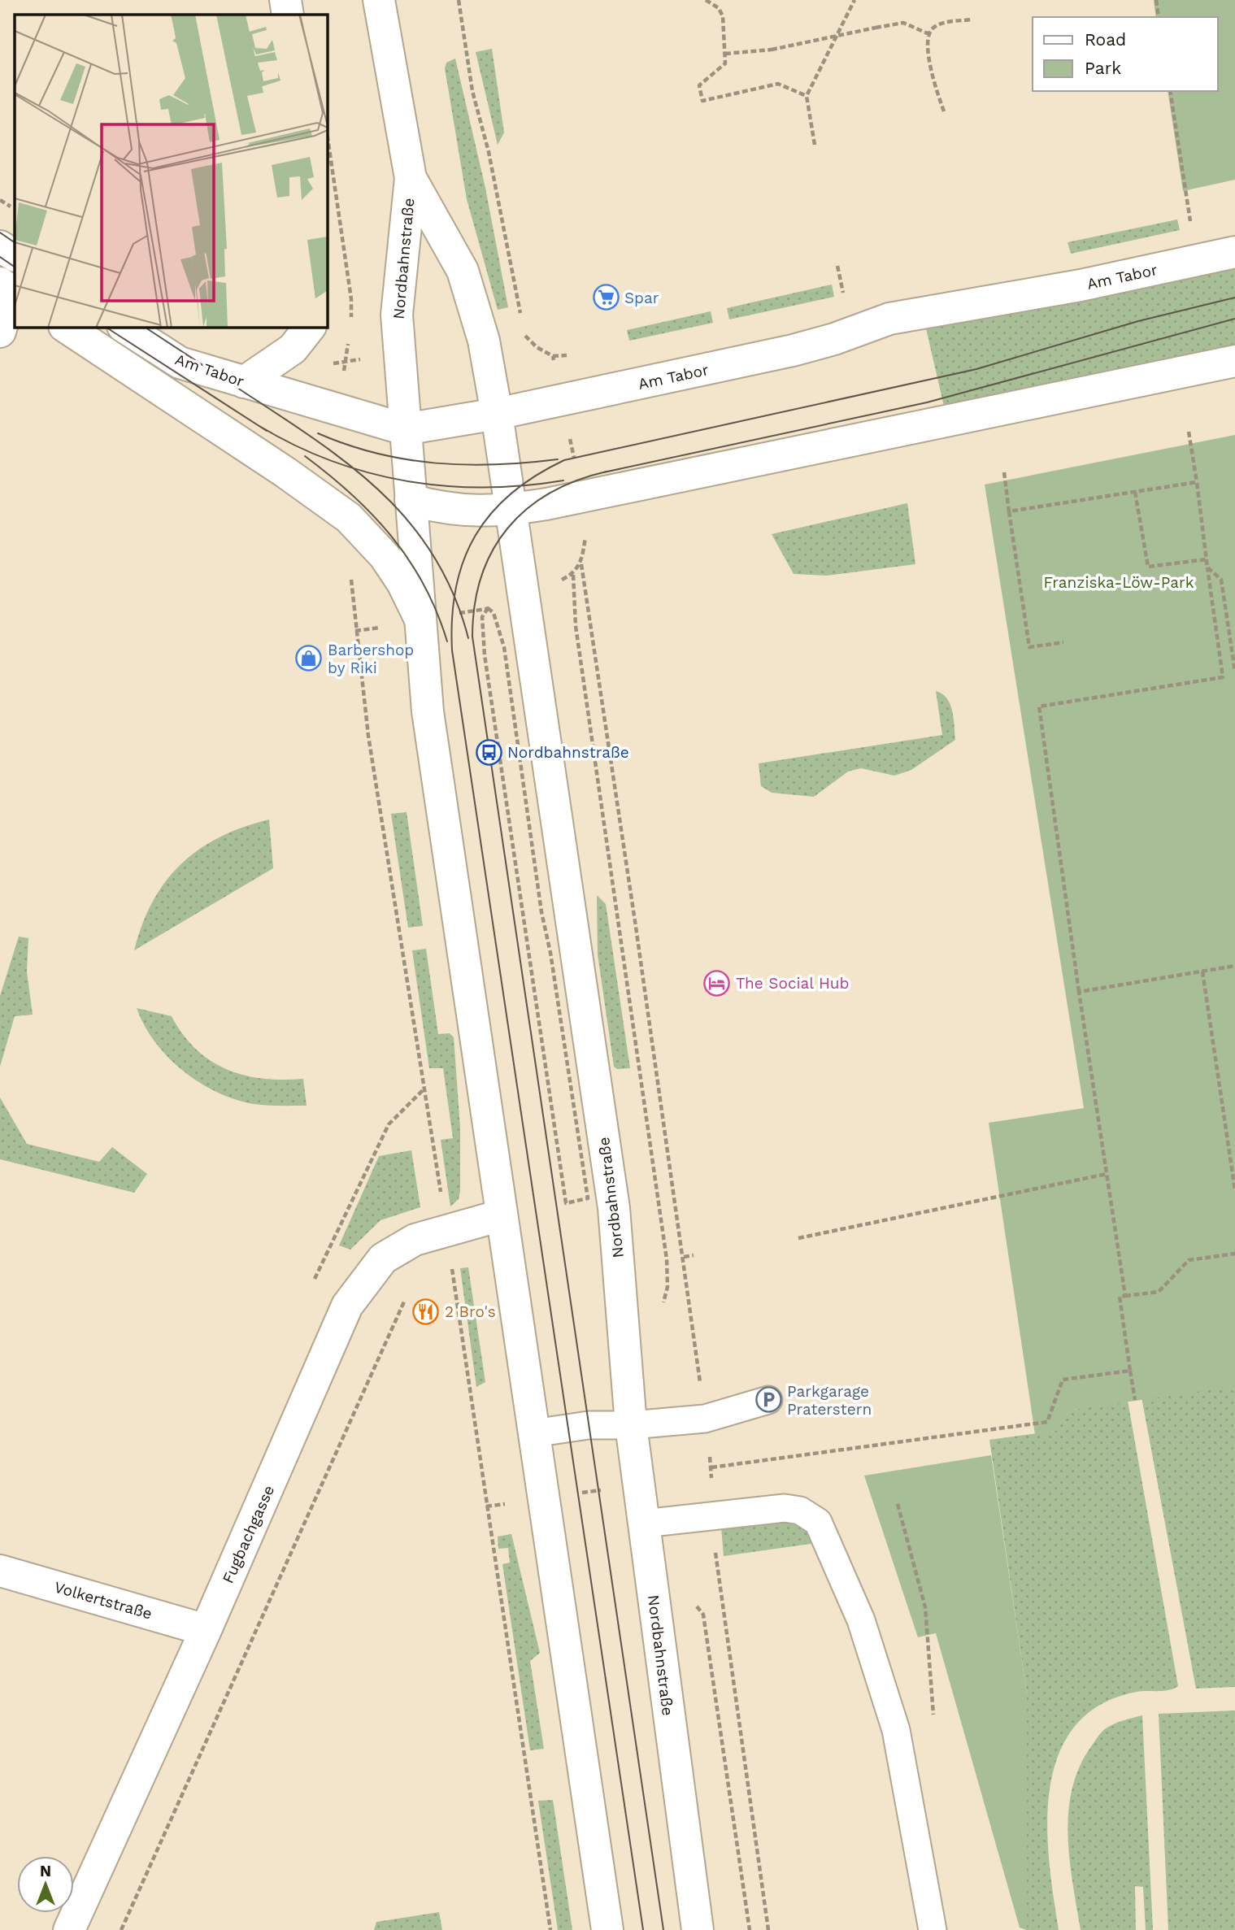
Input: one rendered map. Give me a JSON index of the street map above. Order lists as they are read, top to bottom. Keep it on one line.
{"streets":{"street":["Nordbahnstraße","Am Tabor","Fugbachgasse","Volkertstraße"]},"crossings":[["Nordbahnstraße","Am Tabor"],["Nordbahnstraße","Fugbachgasse"],["Fugbachgasse","Volkertstraße"]],"parks":["Franziska-Löw-Park"],"places":{"supermarket":["Spar"],"shop":["Barbershop by Riki"],"bus stop":["Nordbahnstraße"],"hotel":["The Social Hub"],"restaurant":["2 Bro's"],"parking":["Parkgarage Praterstern"]},"legend":["Road","Park"],"north":"top"}
